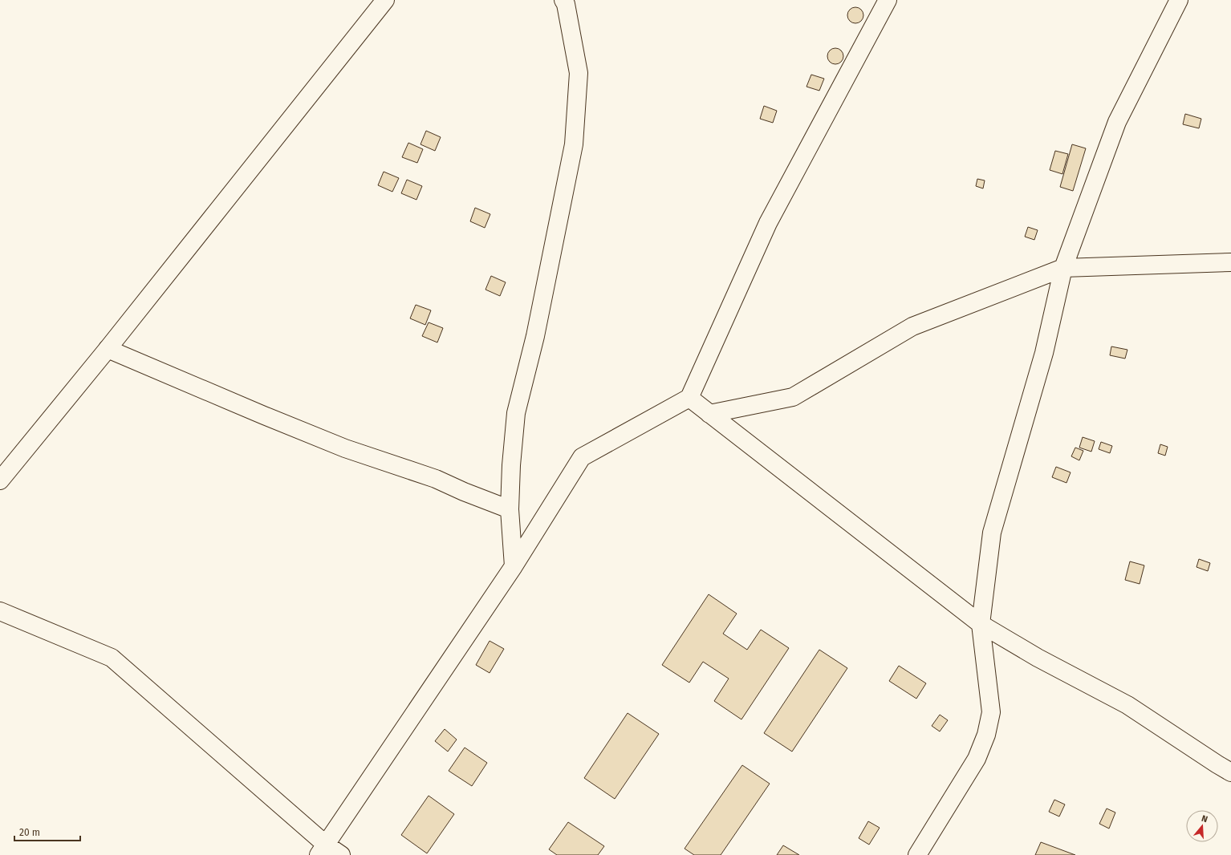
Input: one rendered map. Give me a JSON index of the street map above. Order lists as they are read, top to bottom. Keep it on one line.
{"scale_bar":"20 m","north":"top"}
